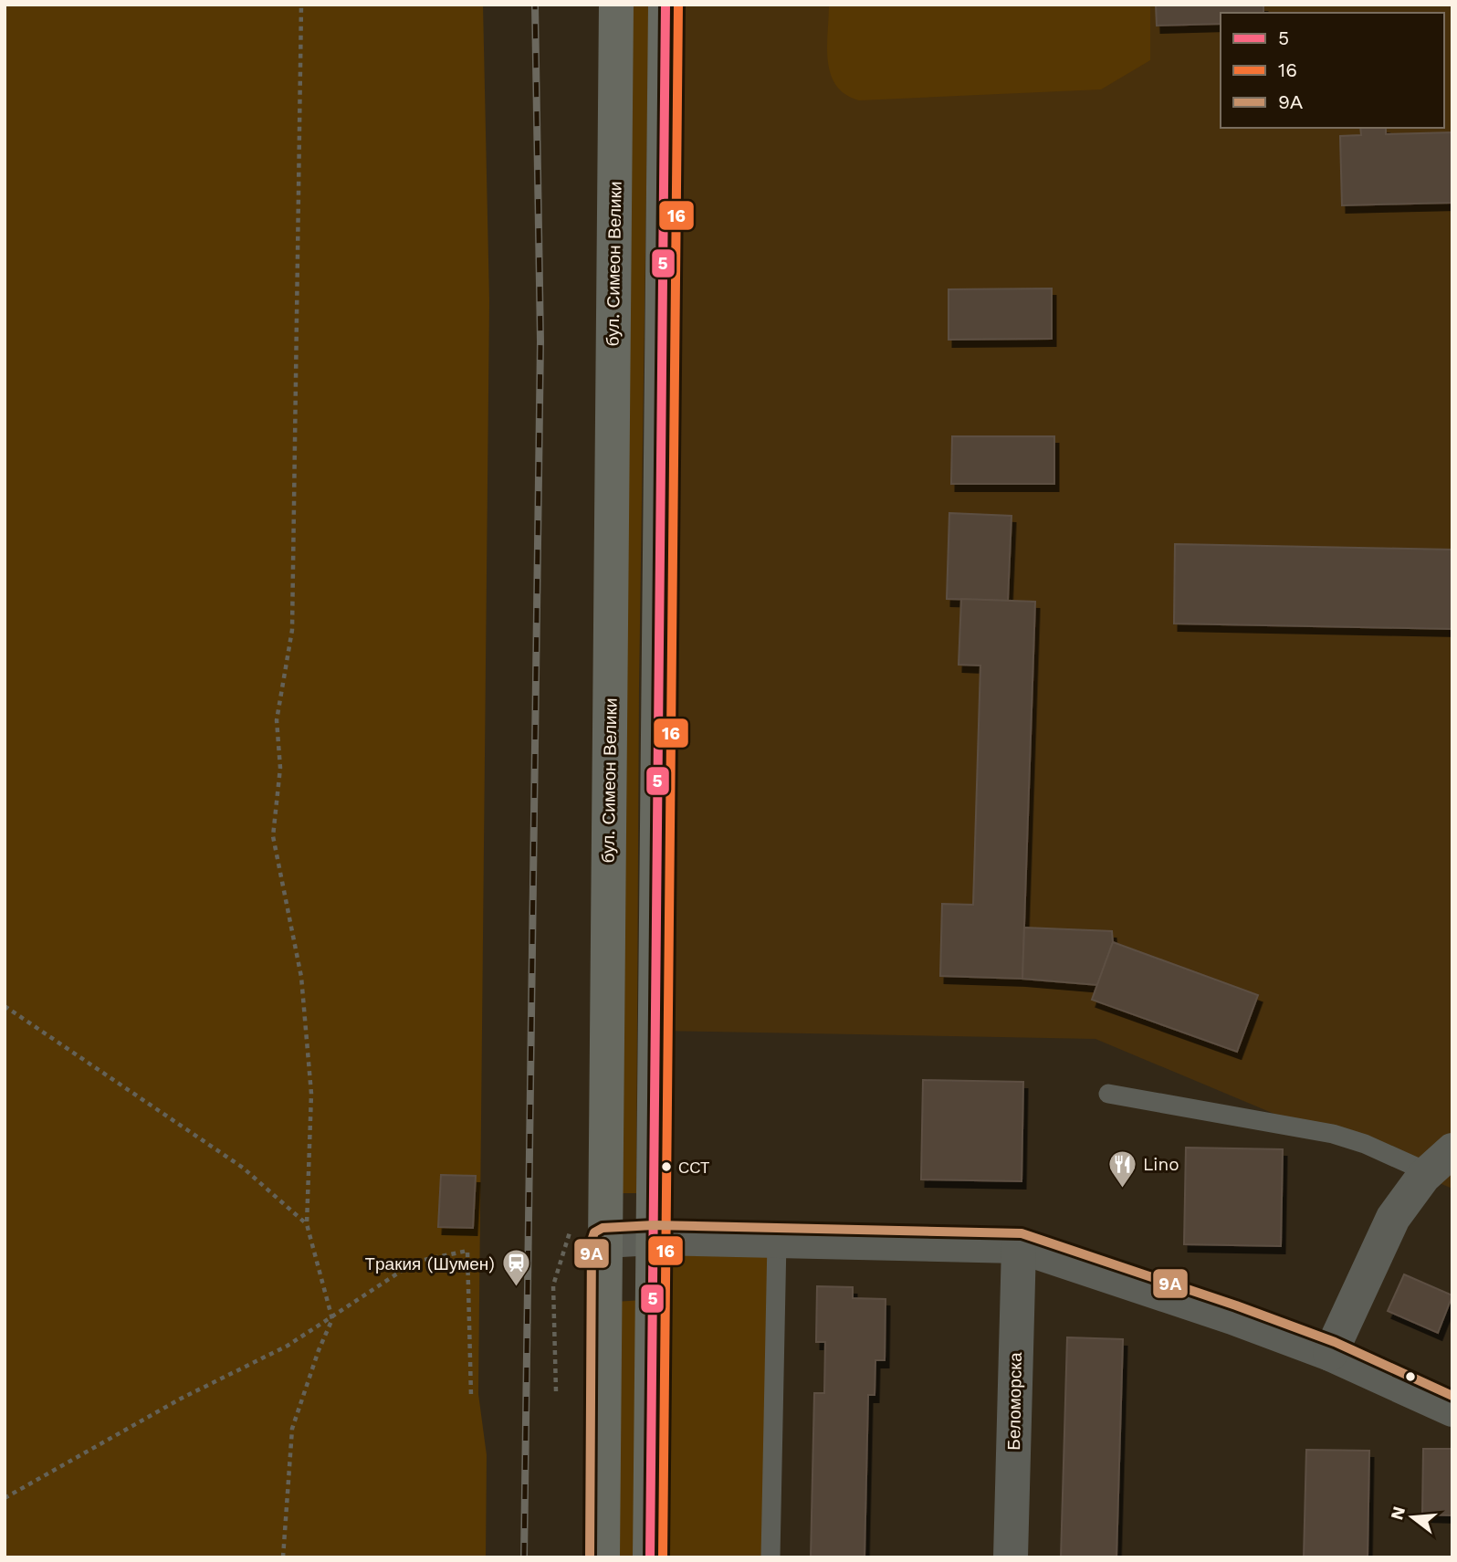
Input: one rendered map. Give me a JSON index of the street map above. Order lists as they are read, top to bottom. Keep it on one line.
{"streets":{"main road":["бул. Симеон Велики"],"street":["Беломорска"]},"places":{"other":["ССТ"],"restaurant":["Lino"],"station":["Tракия (Шумен)"]},"lines":["transit line 5","transit line 16","transit line 9А"],"legend":["5","16","9А"],"north":"left"}
